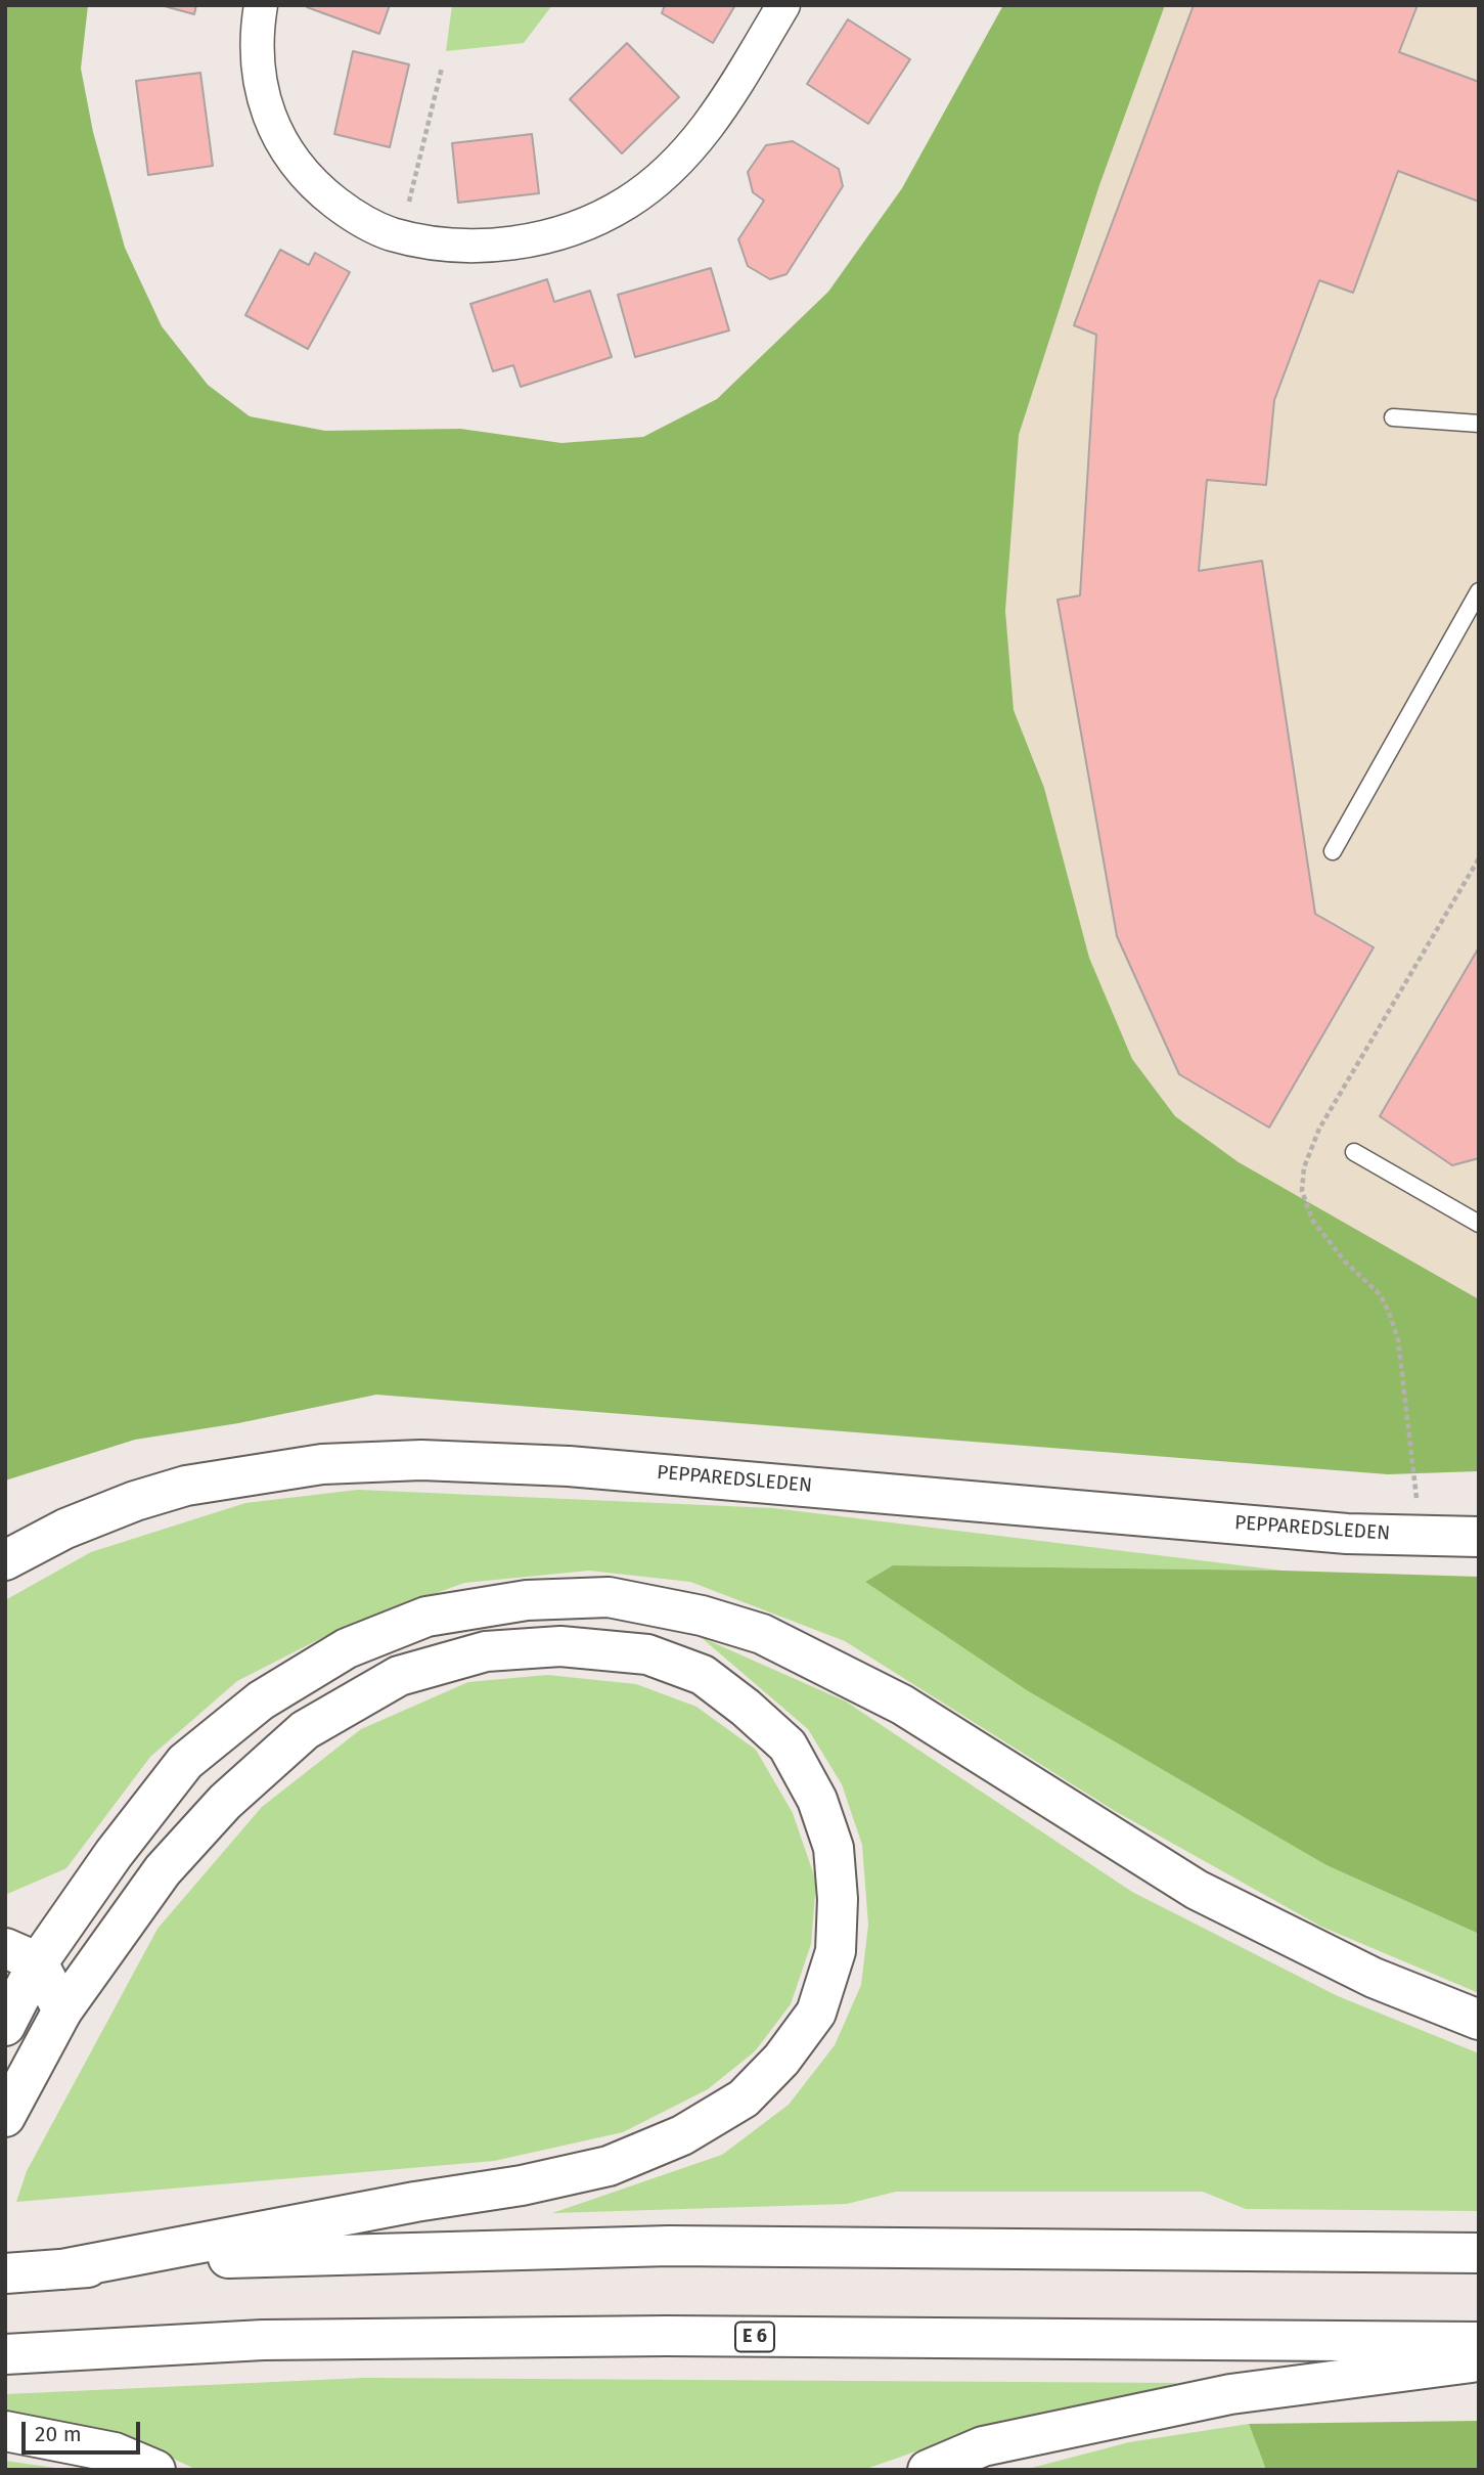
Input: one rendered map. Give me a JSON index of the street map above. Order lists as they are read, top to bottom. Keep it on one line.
{"streets":{"main road":["PEPPAREDSLEDEN","E 6"]},"scale_bar":"20 m"}
